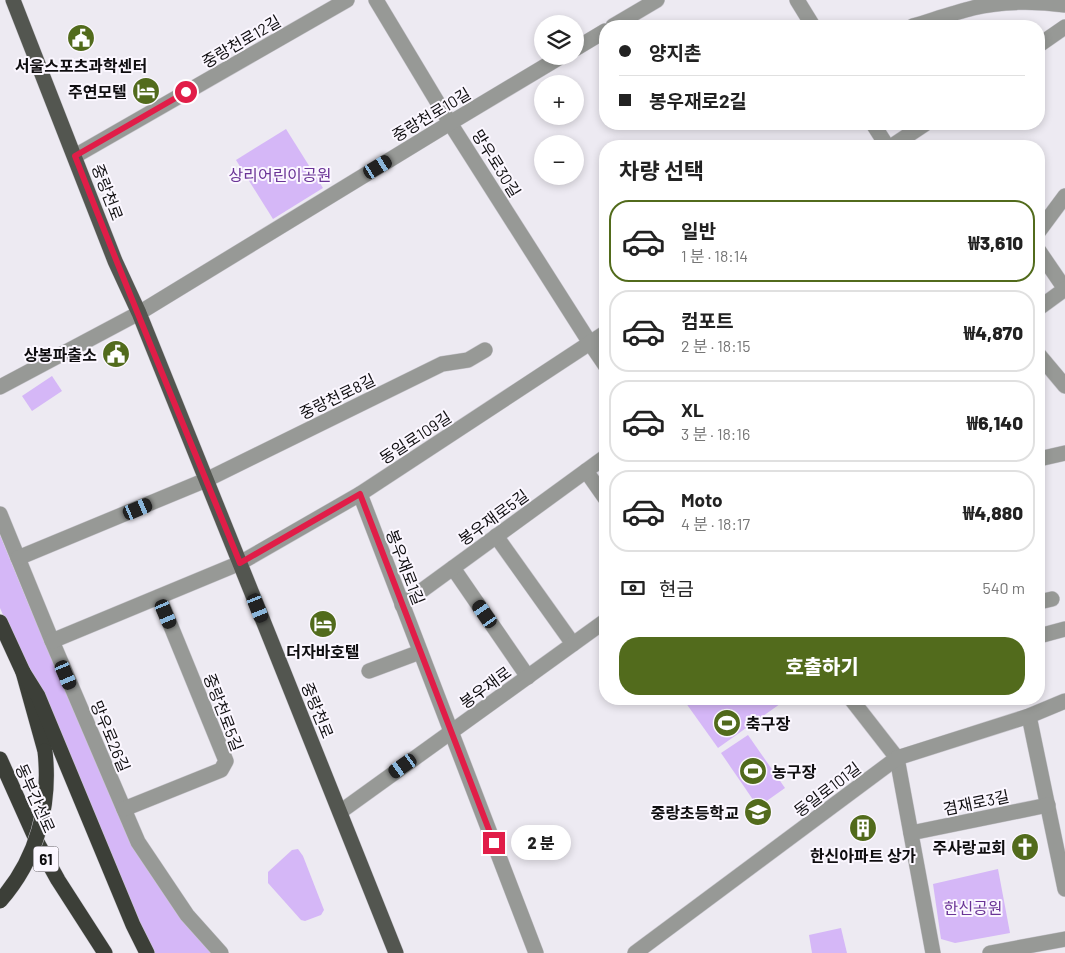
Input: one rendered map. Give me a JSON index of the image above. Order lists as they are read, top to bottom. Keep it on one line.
{"streets":{"highway":["동부간선로","61"],"main road":["중랑천로"],"street":["중랑천로12길","중랑천로10길","망우로30길","중랑천로8길","동일로109길","봉우재로5길","봉우재로1길","봉우재로","중랑천로5길","망우로26길","동일로101길","겸재로3길"]},"crossings":[["중랑천로12길","중랑천로"],["중랑천로10길","망우로30길"],["중랑천로10길","중랑천로"],["망우로30길","동일로109길"],["중랑천로","중랑천로8길"],["중랑천로","동일로109길"],["중랑천로","봉우재로"],["동일로109길","봉우재로1길"],["봉우재로5길","봉우재로1길"],["봉우재로5길","봉우재로"],["봉우재로1길","봉우재로"],["중랑천로5길","망우로26길"]],"parks":["상리어린이공원","한신공원"],"places":{"public building":["서울스포츠과학센터","상봉파출소"],"hotel":["주연모텔","더자바호텔"],"sports":["축구장","농구장"],"school or university":["중랑초등학교"],"building":["한신아파트 상가"],"church":["주사랑교회"]},"page":{"map_buttons":["+","−"],"banner":["양지촌","봉우재로2길"],"heading":"차량 선택","list":[{"name":"일반","note":"1 분 · 18:14","value":"₩3,610"},{"name":"컴포트","note":"2 분 · 18:15","value":"₩4,870"},{"name":"XL","note":"3 분 · 18:16","value":"₩6,140"},{"name":"Moto","note":"4 분 · 18:17","value":"₩4,880"}],"pay":["현금","540 m"],"buttons":"호출하기","bubble":"2 분"}}
